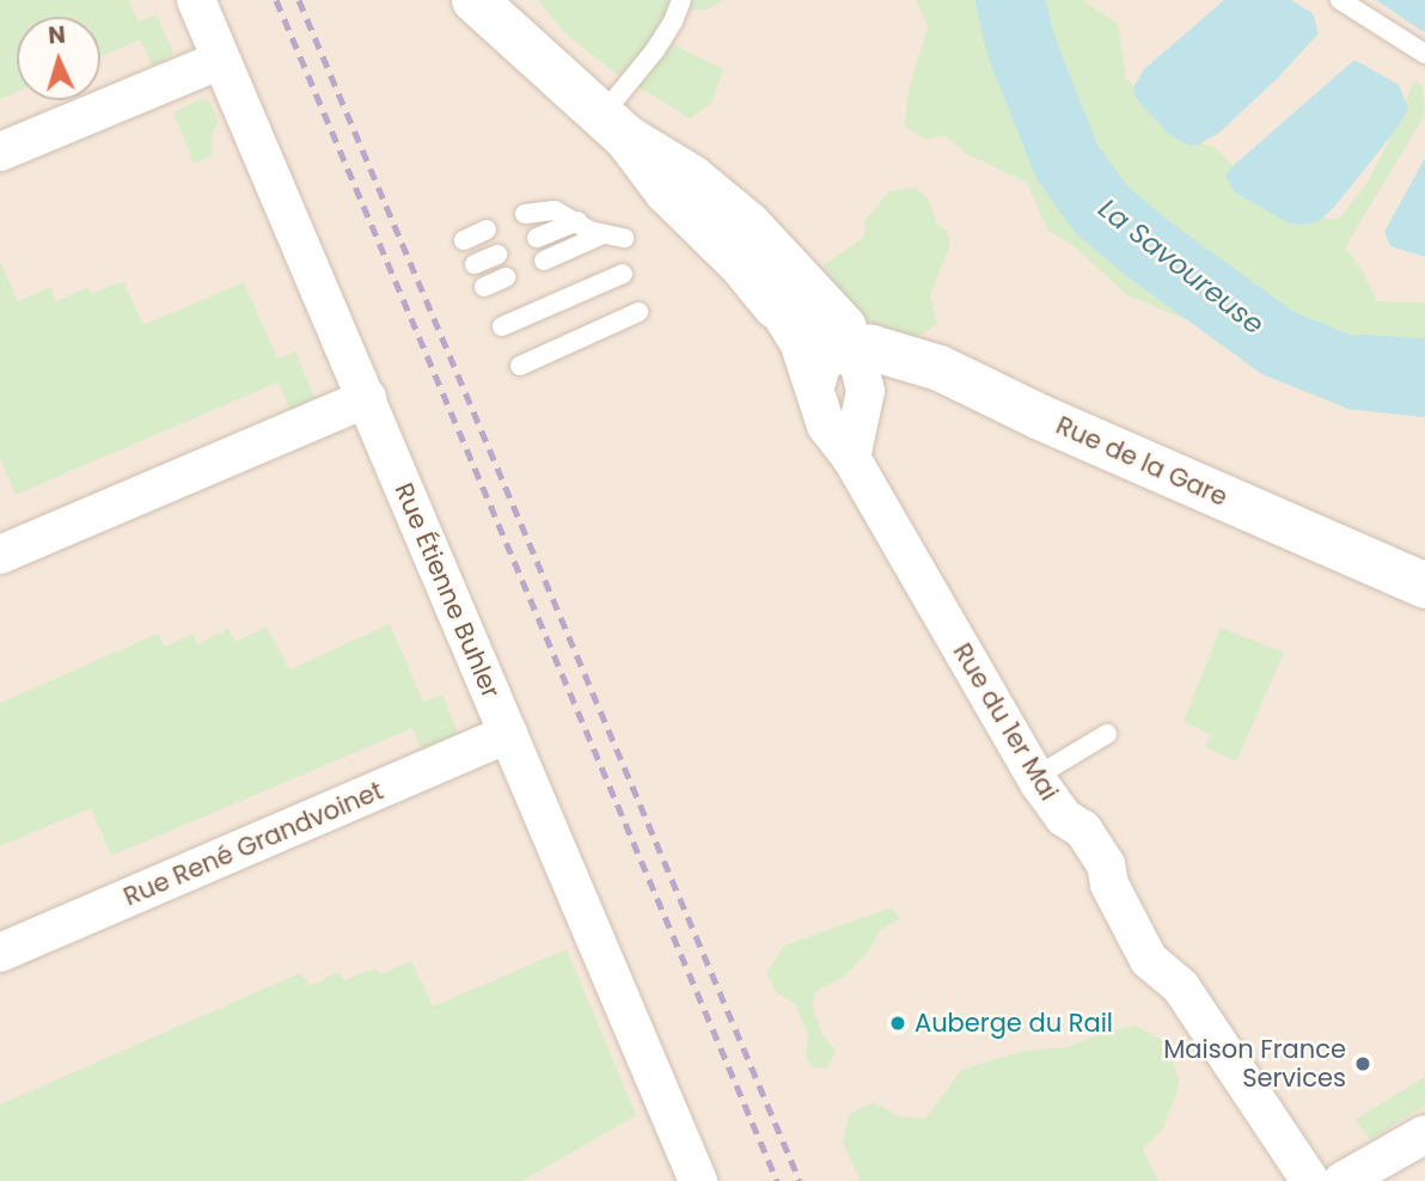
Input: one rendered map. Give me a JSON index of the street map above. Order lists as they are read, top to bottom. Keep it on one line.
{"streets":{"street":["Rue de la Gare","Rue Étienne Buhler","Rue du 1er Mai","Rue René Grandvoinet"]},"crossings":[["Rue de la Gare","Rue du 1er Mai"],["Rue Étienne Buhler","Rue René Grandvoinet"]],"water":["La Savoureuse"],"places":["Auberge du Rail","Maison France Services"],"north":"top"}
